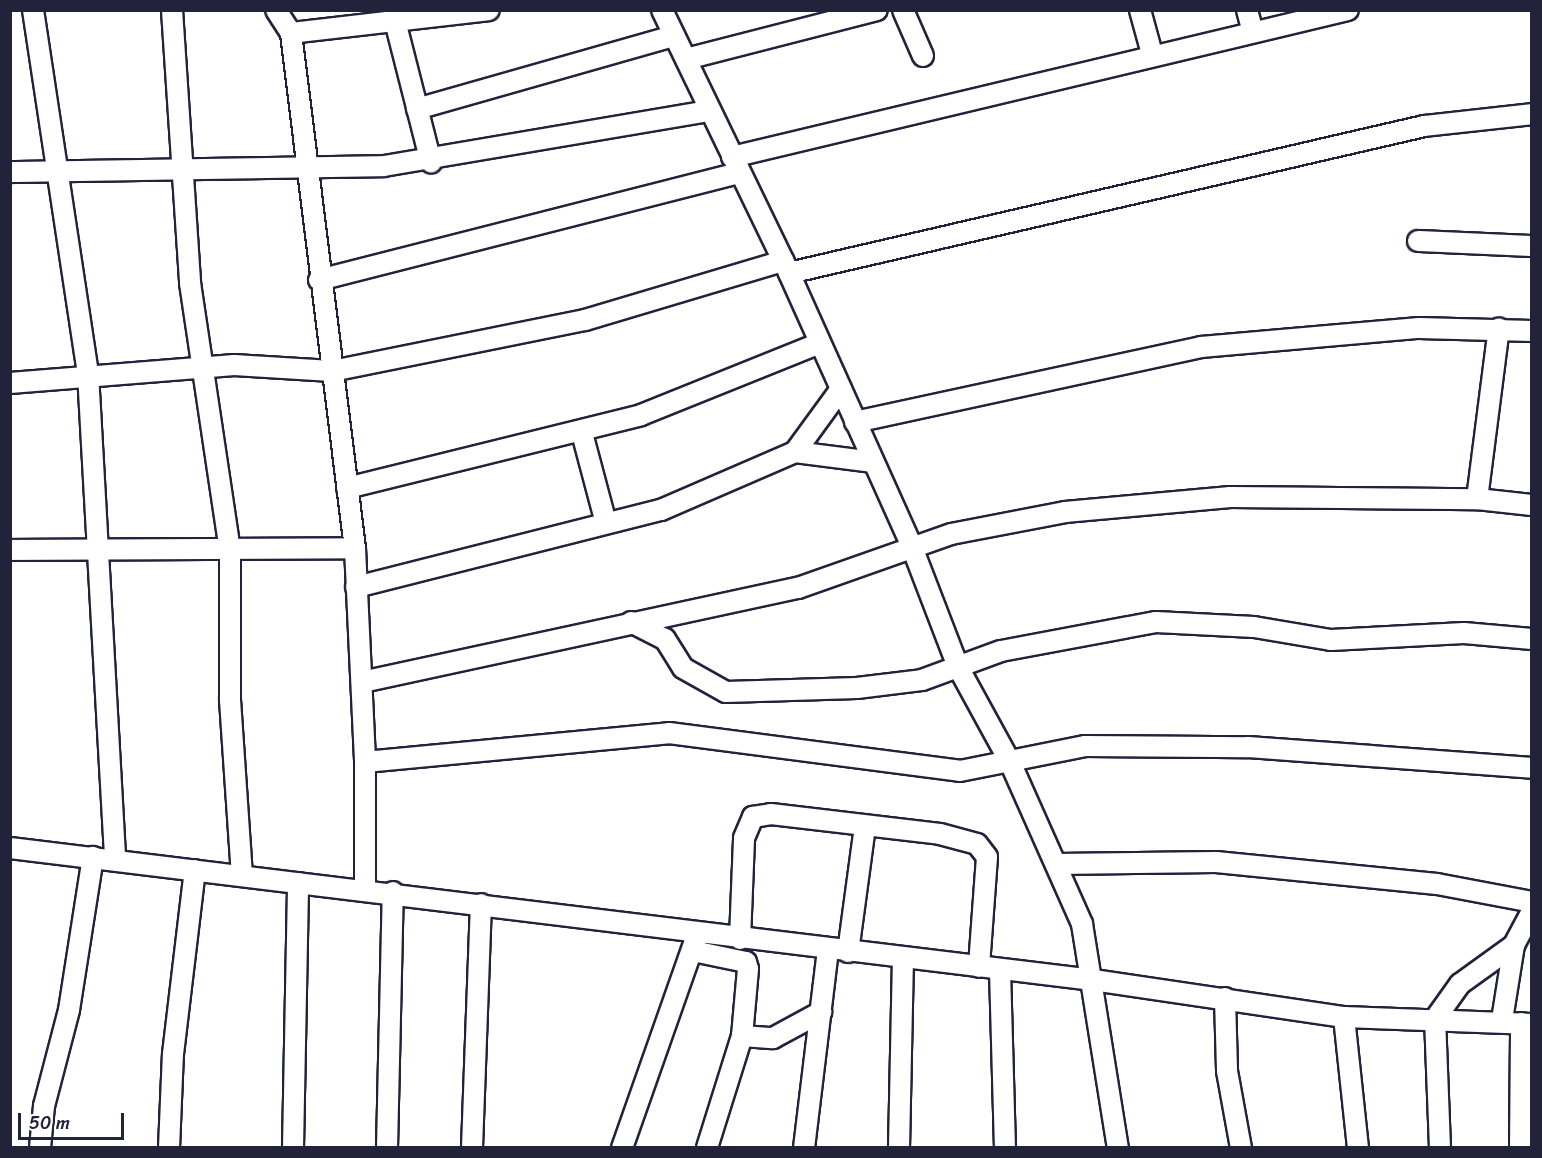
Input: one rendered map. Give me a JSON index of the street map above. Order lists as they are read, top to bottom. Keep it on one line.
{"scale_bar":"50 m"}
